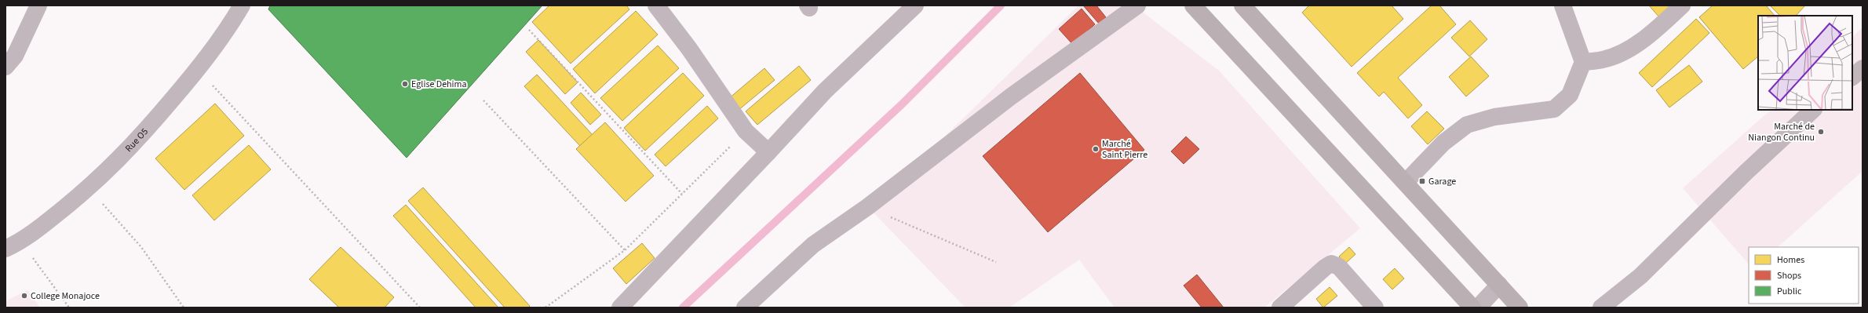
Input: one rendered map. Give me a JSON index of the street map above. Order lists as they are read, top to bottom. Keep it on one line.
{"streets":{"street":["Rue O5"]},"places":{"other":["Eglise Dehima","Marché de Niangon Continu","Marché Saint Pierre","College Monajoce"],"transit":["Garage"]},"legend":["Homes","Shops","Public"]}
